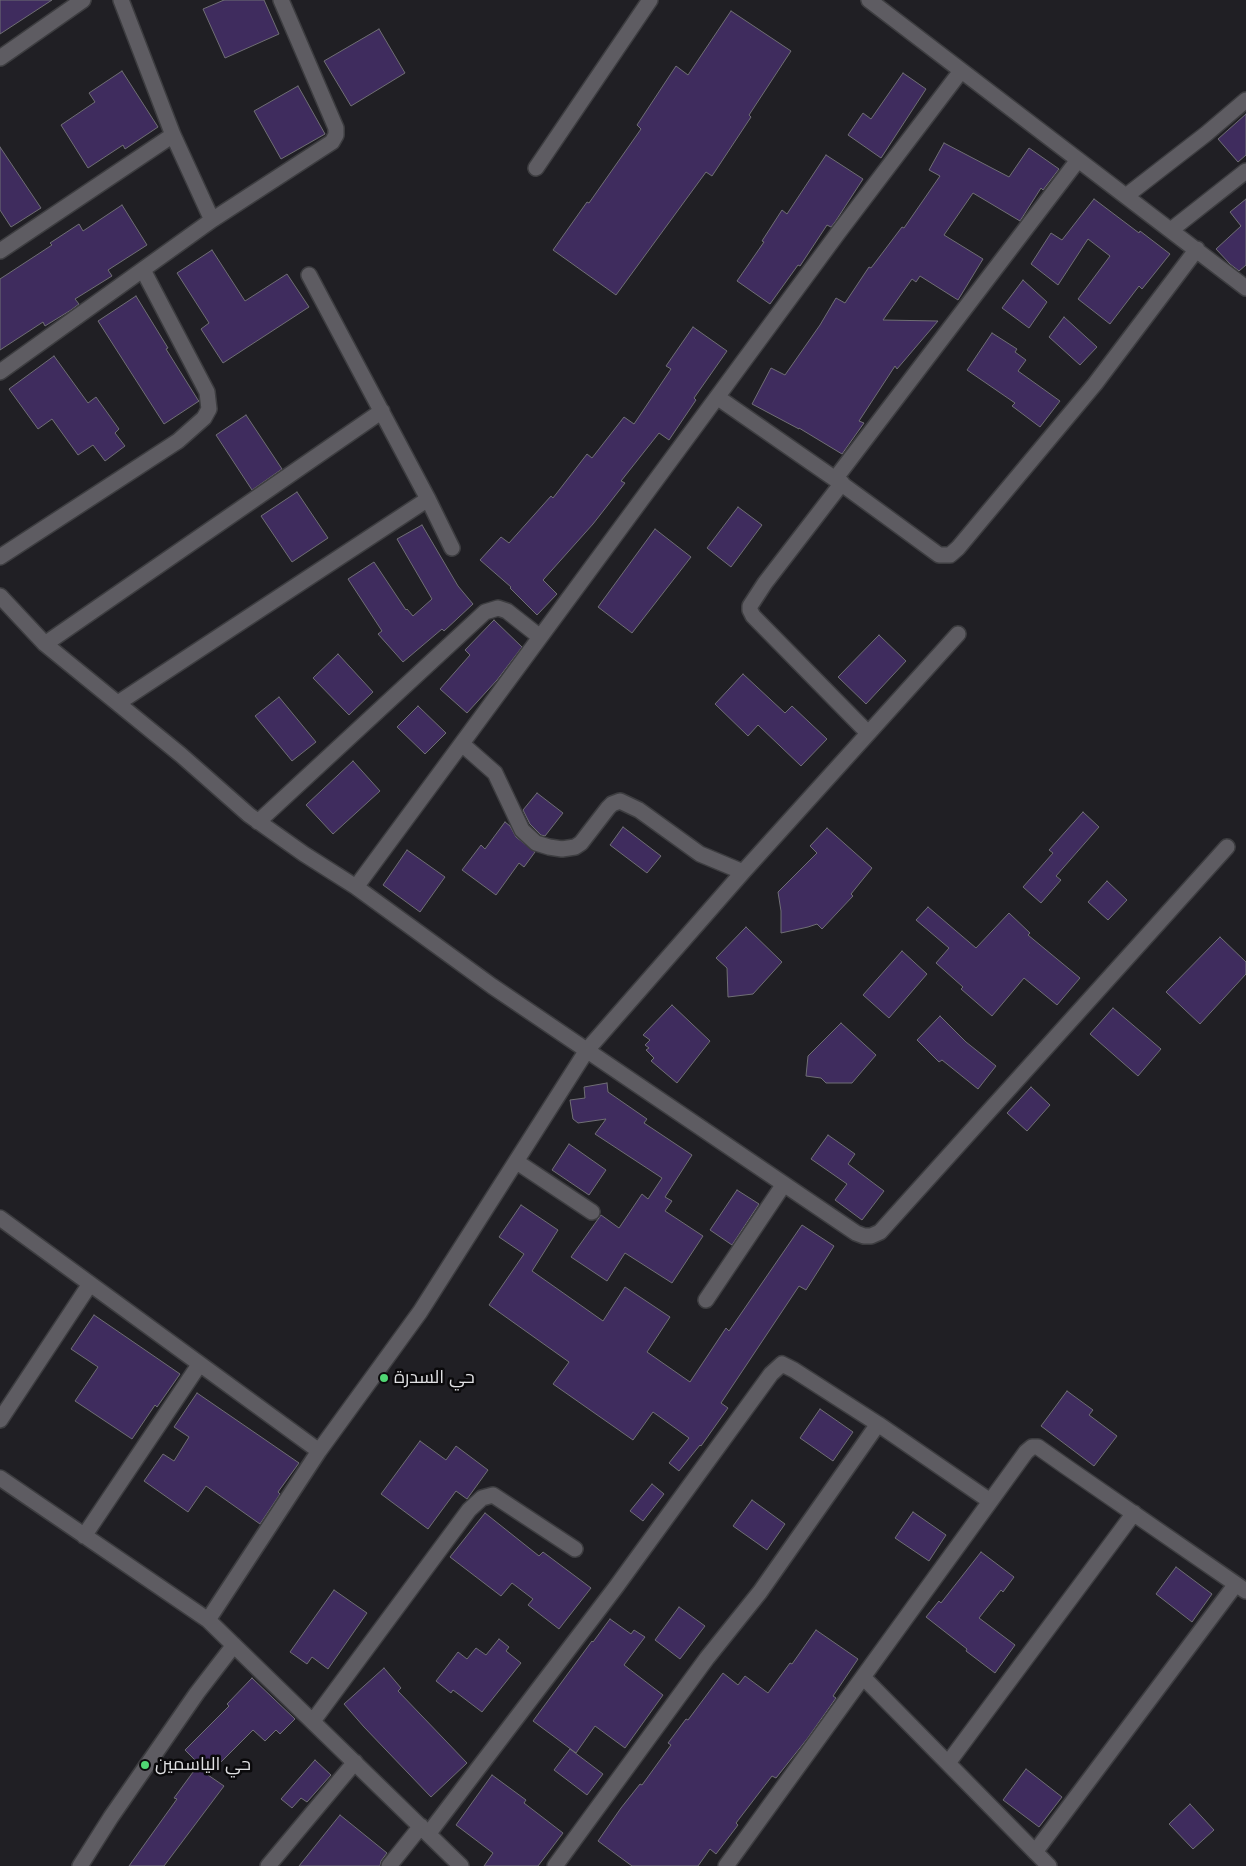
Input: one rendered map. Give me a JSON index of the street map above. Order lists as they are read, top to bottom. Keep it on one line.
{"places":["حي السدرة","حي الياسمين"]}
